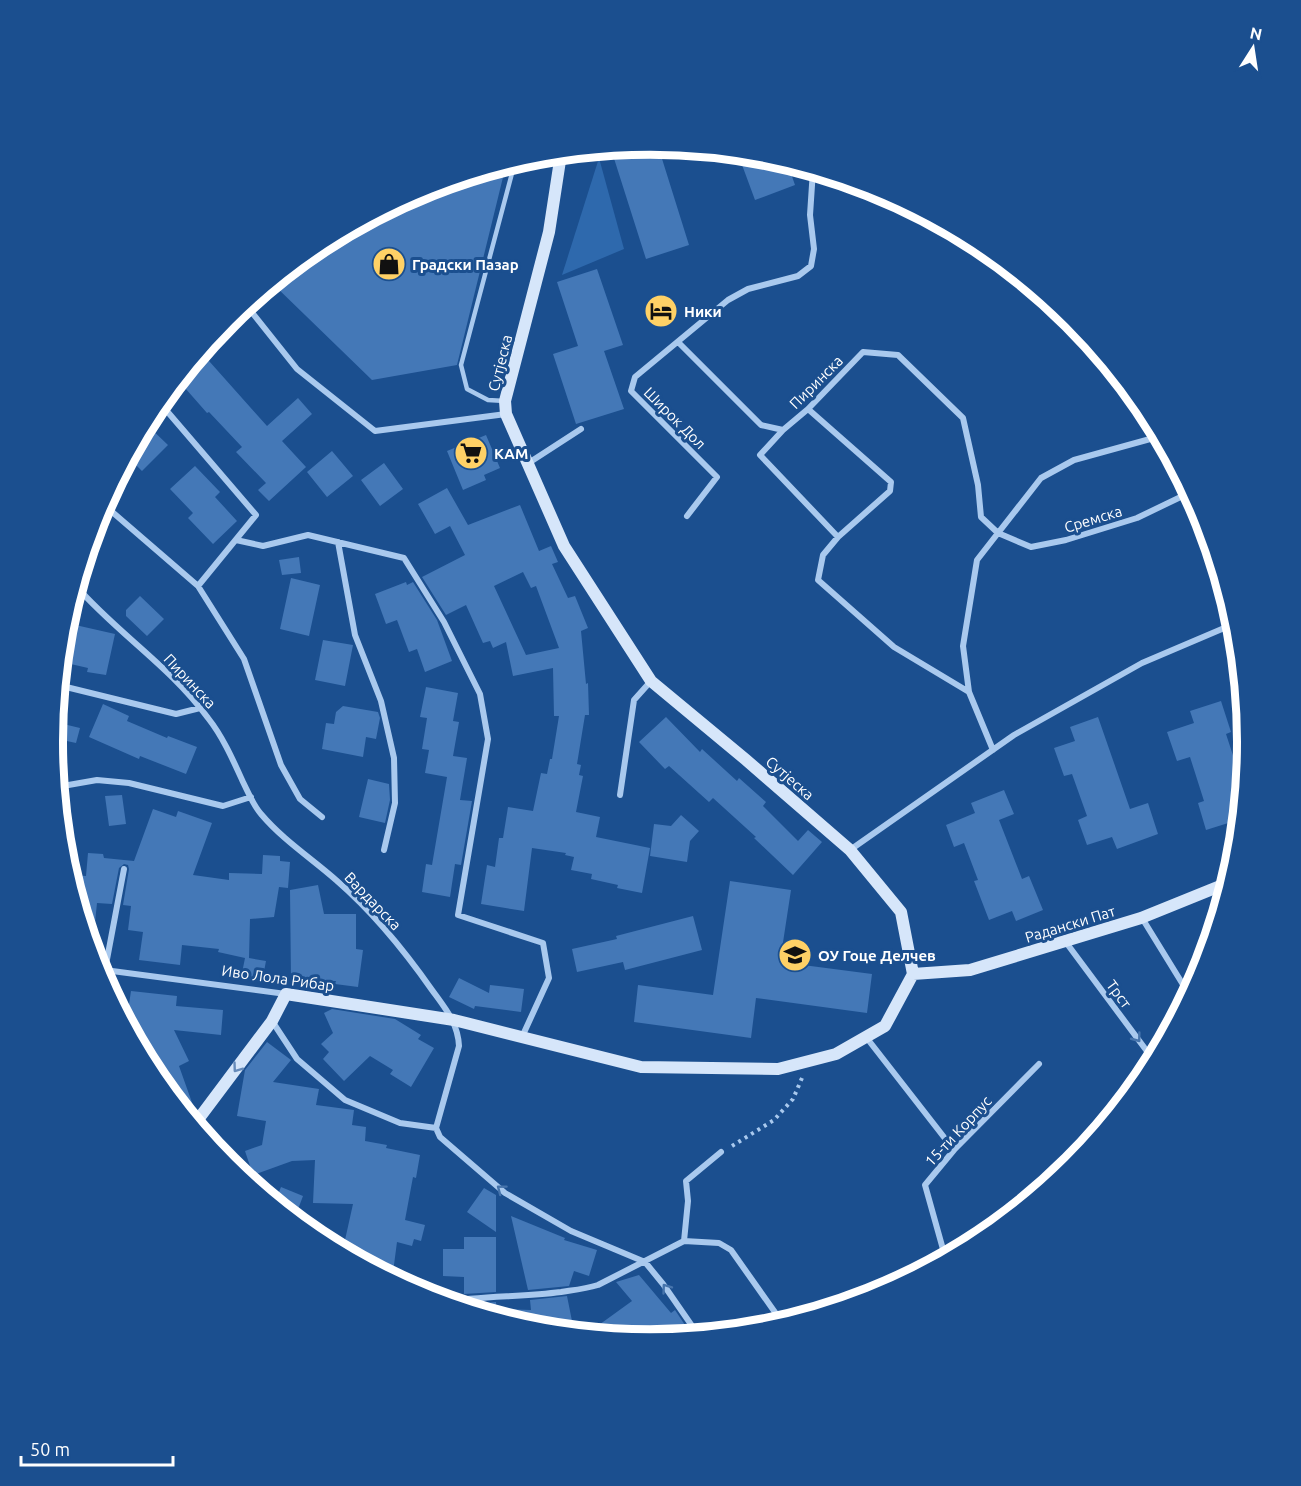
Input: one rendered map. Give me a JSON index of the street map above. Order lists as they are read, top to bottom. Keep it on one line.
{"streets":{"street":["Сутјеска","Пиринска","Широк Дол","Сремска","Вардарска","Радански Пат","Иво Лола Рибар","Трст","15-ти Корпус"]},"crossings":[["Сутјеска","Радански Пат"],["Пиринска","Сремска"],["Пиринска","Вардарска"],["Вардарска","Иво Лола Рибар"],["Радански Пат","Трст"]],"one_way":["Трст"],"places":{"shop":["Градски Пазар"],"hotel":["Ники"],"supermarket":["КАМ"],"school or university":["ОУ Гоце Делчев"]},"scale_bar":"50 m","north":"top"}
